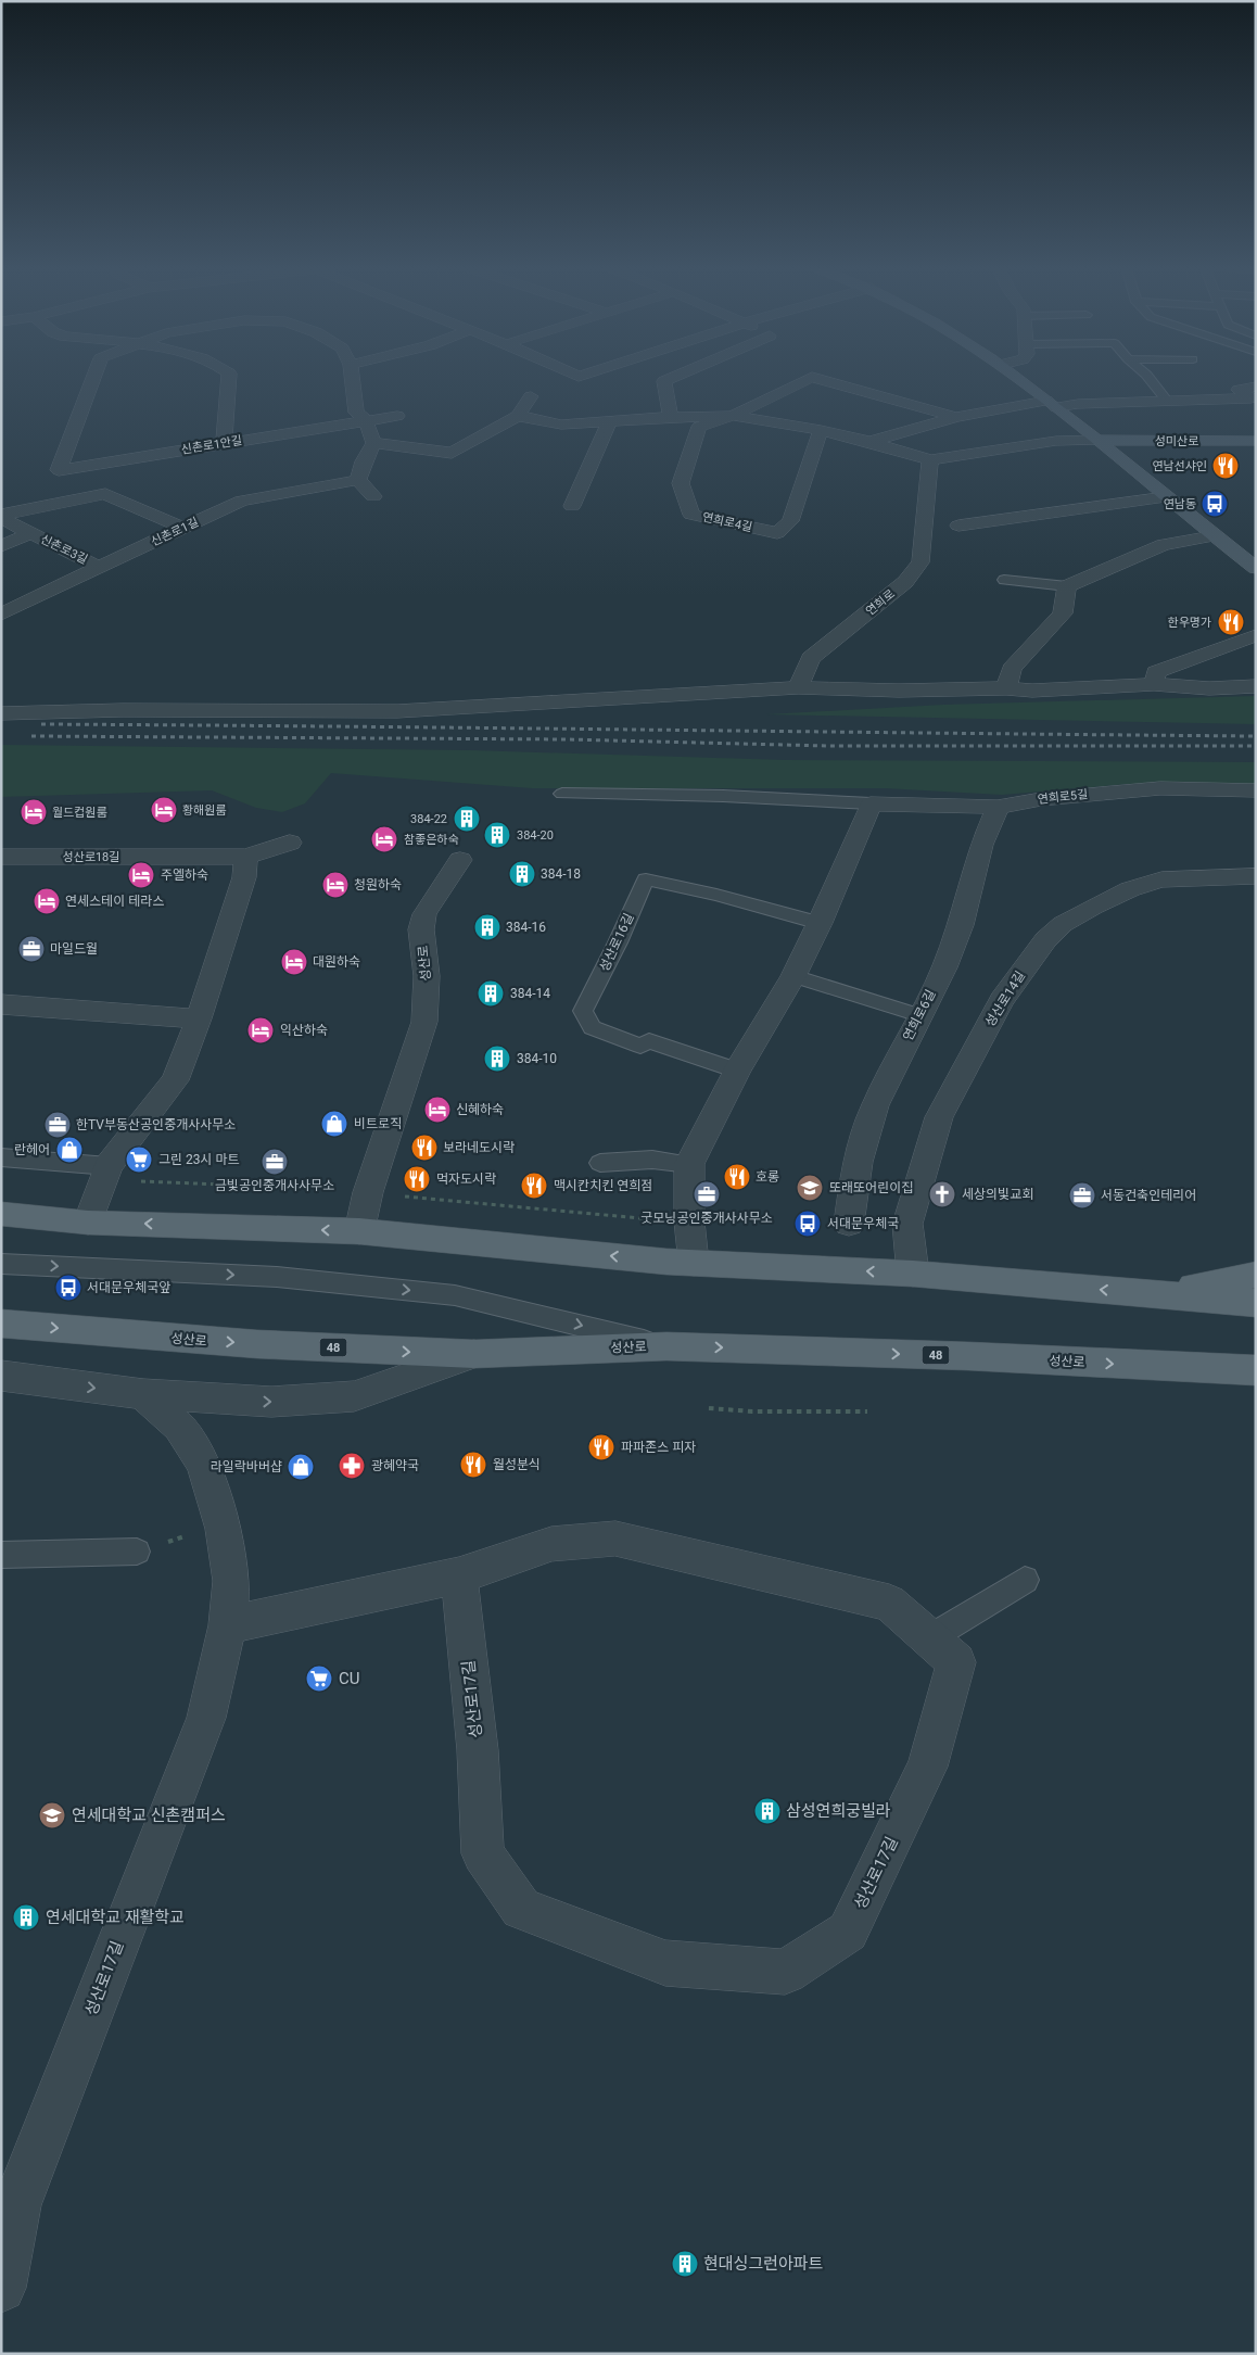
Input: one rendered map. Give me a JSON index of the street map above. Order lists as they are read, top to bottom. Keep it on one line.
{"streets":{"main road":["성미산로","성산로","48"],"street":["신촌로1안길","연희로4길","신촌로1길","신촌로3길","연희로","연희로5길","성산로18길","성산로14길","연희로6길","성산로17길"],"lane":["성산로16길"]},"crossings":[["연희로4길","연희로"],["신촌로1길","신촌로3길"],["연희로5길","연희로6길"]],"places":{"restaurant":["연남선샤인","한우명가","보라네도시락","호롱","먹자도시락","맥시칸치킨 연희점","파파존스 피자","월성분식"],"bus stop":["연남동","서대문우체국","서대문우체국앞"],"hotel":["황해원룸","월드컵원룸","참좋은하숙","주엘하숙","청원하숙","연세스테이 테라스","대원하숙","익산하숙","신혜하숙"],"building":["384-22","384-20","384-18","384-16","384-14","384-10","삼성연희궁빌라","연세대학교 재활학교","현대싱그런아파트"],"office":["마일드월","한TV부동산공인중개사사무소","금빛공인중개사사무소","굿모닝공인중개사사무소","서동건축인테리어"],"shop":["비트로직","란헤어","라일락바버샵"],"supermarket":["그린 23시 마트","CU"],"school or university":["또래또어린이집","연세대학교 신촌캠퍼스"],"church":["세상의빛교회"],"pharmacy":["광혜약국"]}}
